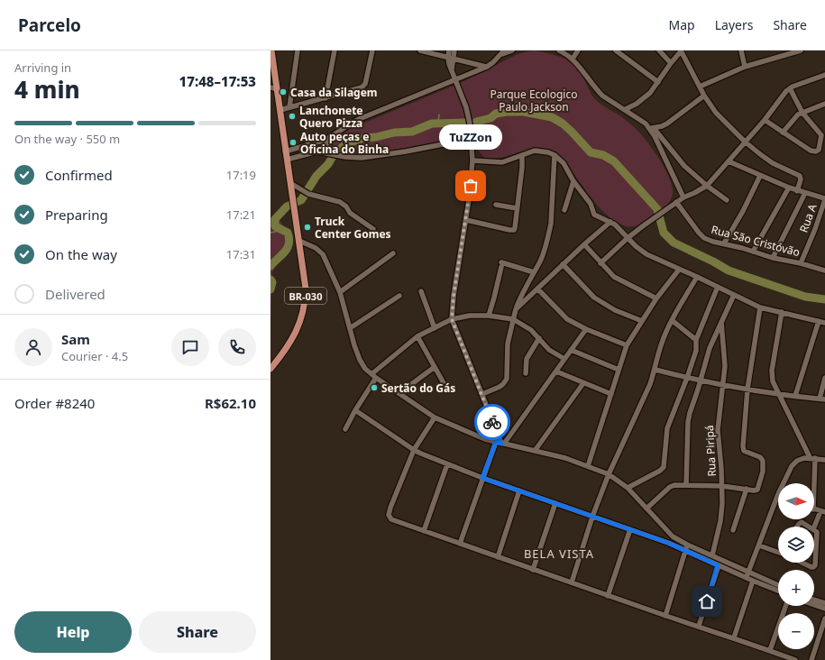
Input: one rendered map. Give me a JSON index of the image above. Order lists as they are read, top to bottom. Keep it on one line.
{"streets":{"main road":["BR-030"],"street":["Rua A","Rua São Cristóvão","Rua Piripá"]},"crossings":[["Rua A","Rua São Cristóvão"]],"districts":["BELA VISTA"],"parks":["Parque Ecologico Paulo Jackson"],"places":["Casa da Silagem","Lanchonete Quero Pizza","Auto peças e Oficina do Binha","TuZZon","Truck Center Gomes","Sertão do Gás"],"north":"right","page":{"header":"Parcelo","nav":["Map","Layers","Share"],"heading":["4 min","Arriving in","17:48–17:53"],"panel":["Sam","Courier · 4.5","Order #8240","R$62.10"],"bar":"On the way · 550 m","bubble":"TuZZon","list":[["Confirmed","17:19"],["Preparing","17:21"],["On the way","17:31"],"Delivered"],"map_buttons":["+","−"],"buttons":["Help","Share"]}}
